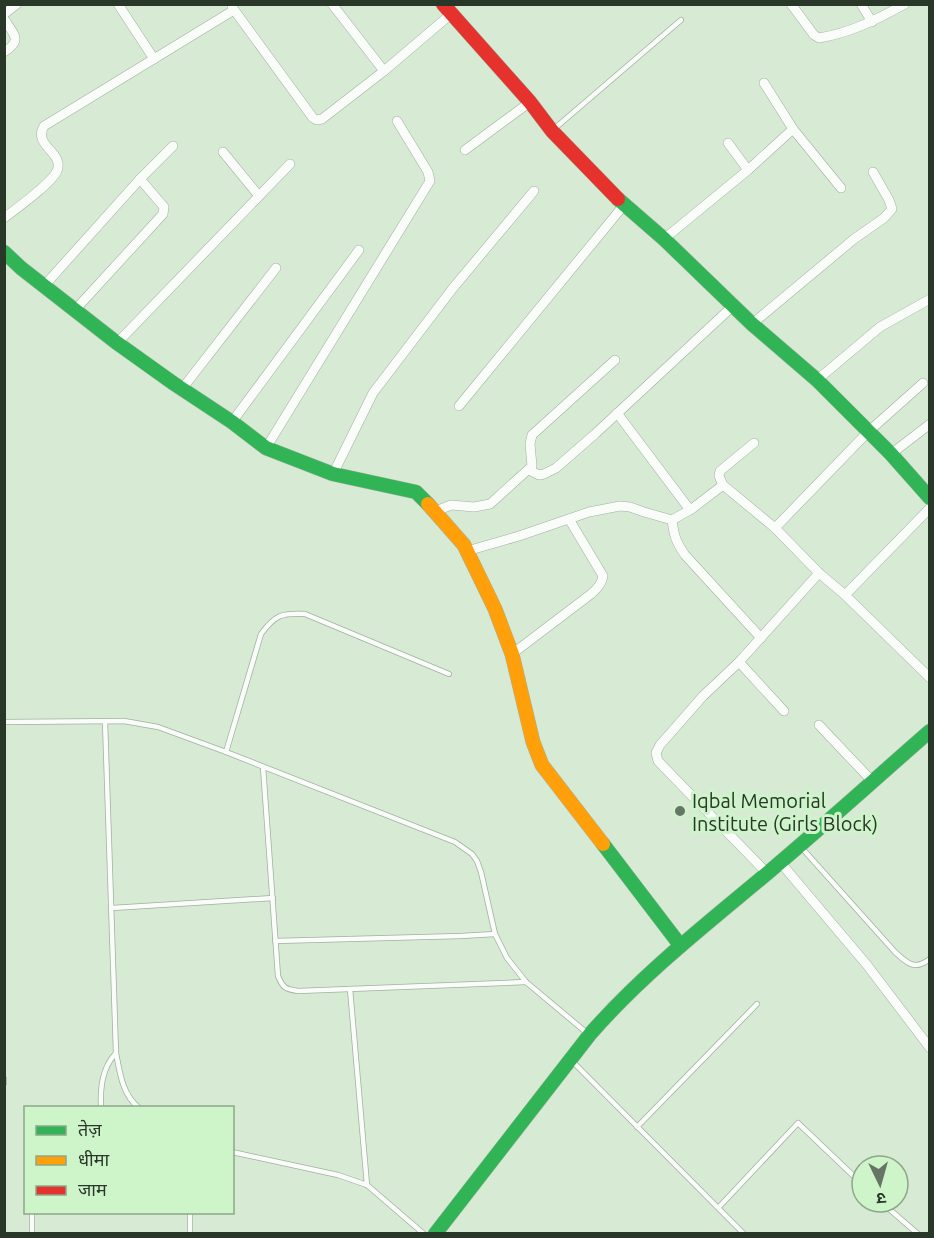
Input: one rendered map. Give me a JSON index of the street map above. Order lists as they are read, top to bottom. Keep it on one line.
{"places":["Iqbal Memorial Institute (Girls Block)"],"legend":["तेज़","धीमा","जाम"],"north":"bottom"}
